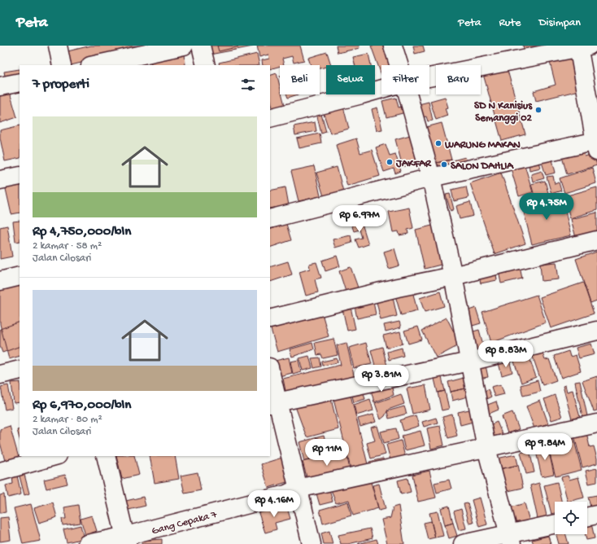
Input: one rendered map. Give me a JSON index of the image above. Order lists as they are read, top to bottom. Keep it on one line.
{"streets":{"street":["Gang Cepaka 7"]},"places":["SD N Kanisius Semanggi 02","WARUNG MAKAN","JAKFAR","SALON DAHLIA"],"page":{"header":"Peta","nav":["Peta","Rute","Disimpan"],"chip":["Beli","Sewa","Filter","Baru"],"heading":"7 properti","list":[{"name":"Rp 4,750,000/bln","note":"2 kamar · 58 m² · Jalan Cilosari"},{"name":"Rp 6,970,000/bln","note":"2 kamar · 80 m² · Jalan Cilosari"}],"price":["Rp 4.75M","Rp 6.97M","Rp 8.83M","Rp 3.81M","Rp 9.84M","Rp 11M","Rp 4.16M"]}}
